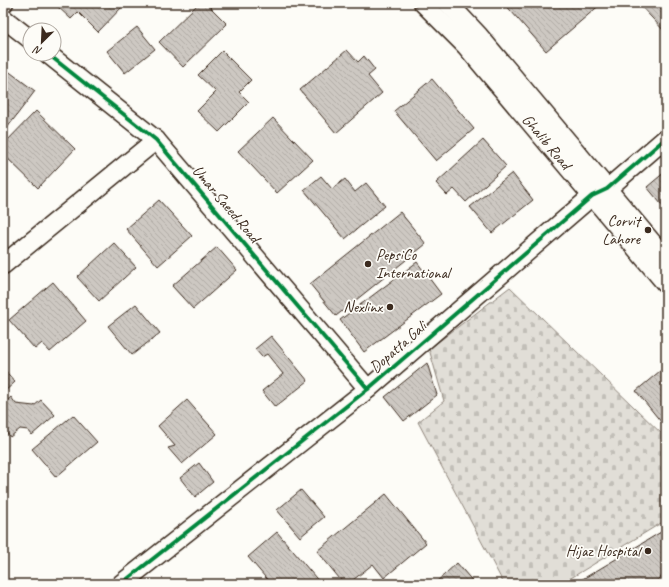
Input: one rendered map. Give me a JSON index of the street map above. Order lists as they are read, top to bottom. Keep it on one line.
{"streets":{"street":["Ghalib Road","Umar Saeed Road","Dopatta Gali"]},"crossings":[["Ghalib Road","Dopatta Gali"],["Umar Saeed Road","Dopatta Gali"]],"places":["Corvit Lahore","PepsiCo International","Nexlinx","Hijaz Hospital"],"north":"bottom left"}
